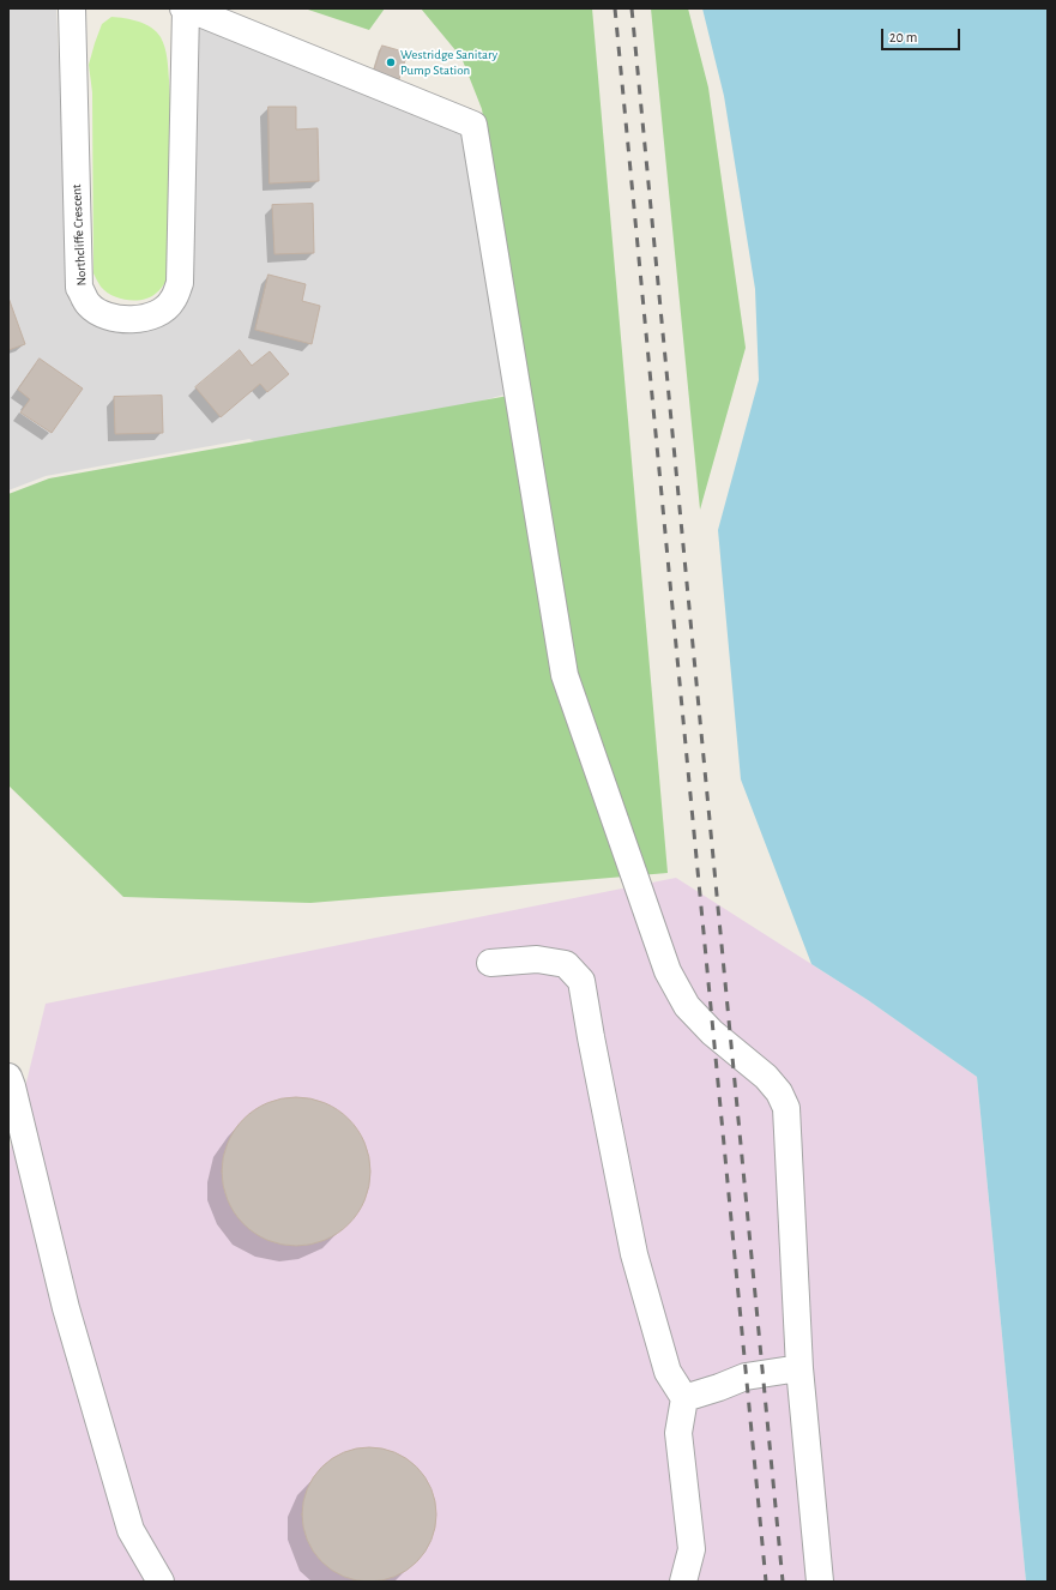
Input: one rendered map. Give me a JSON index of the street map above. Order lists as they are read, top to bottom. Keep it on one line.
{"streets":{"street":["Northcliffe Crescent"]},"places":["Westridge Sanitary Pump Station"],"scale_bar":"20 m"}
